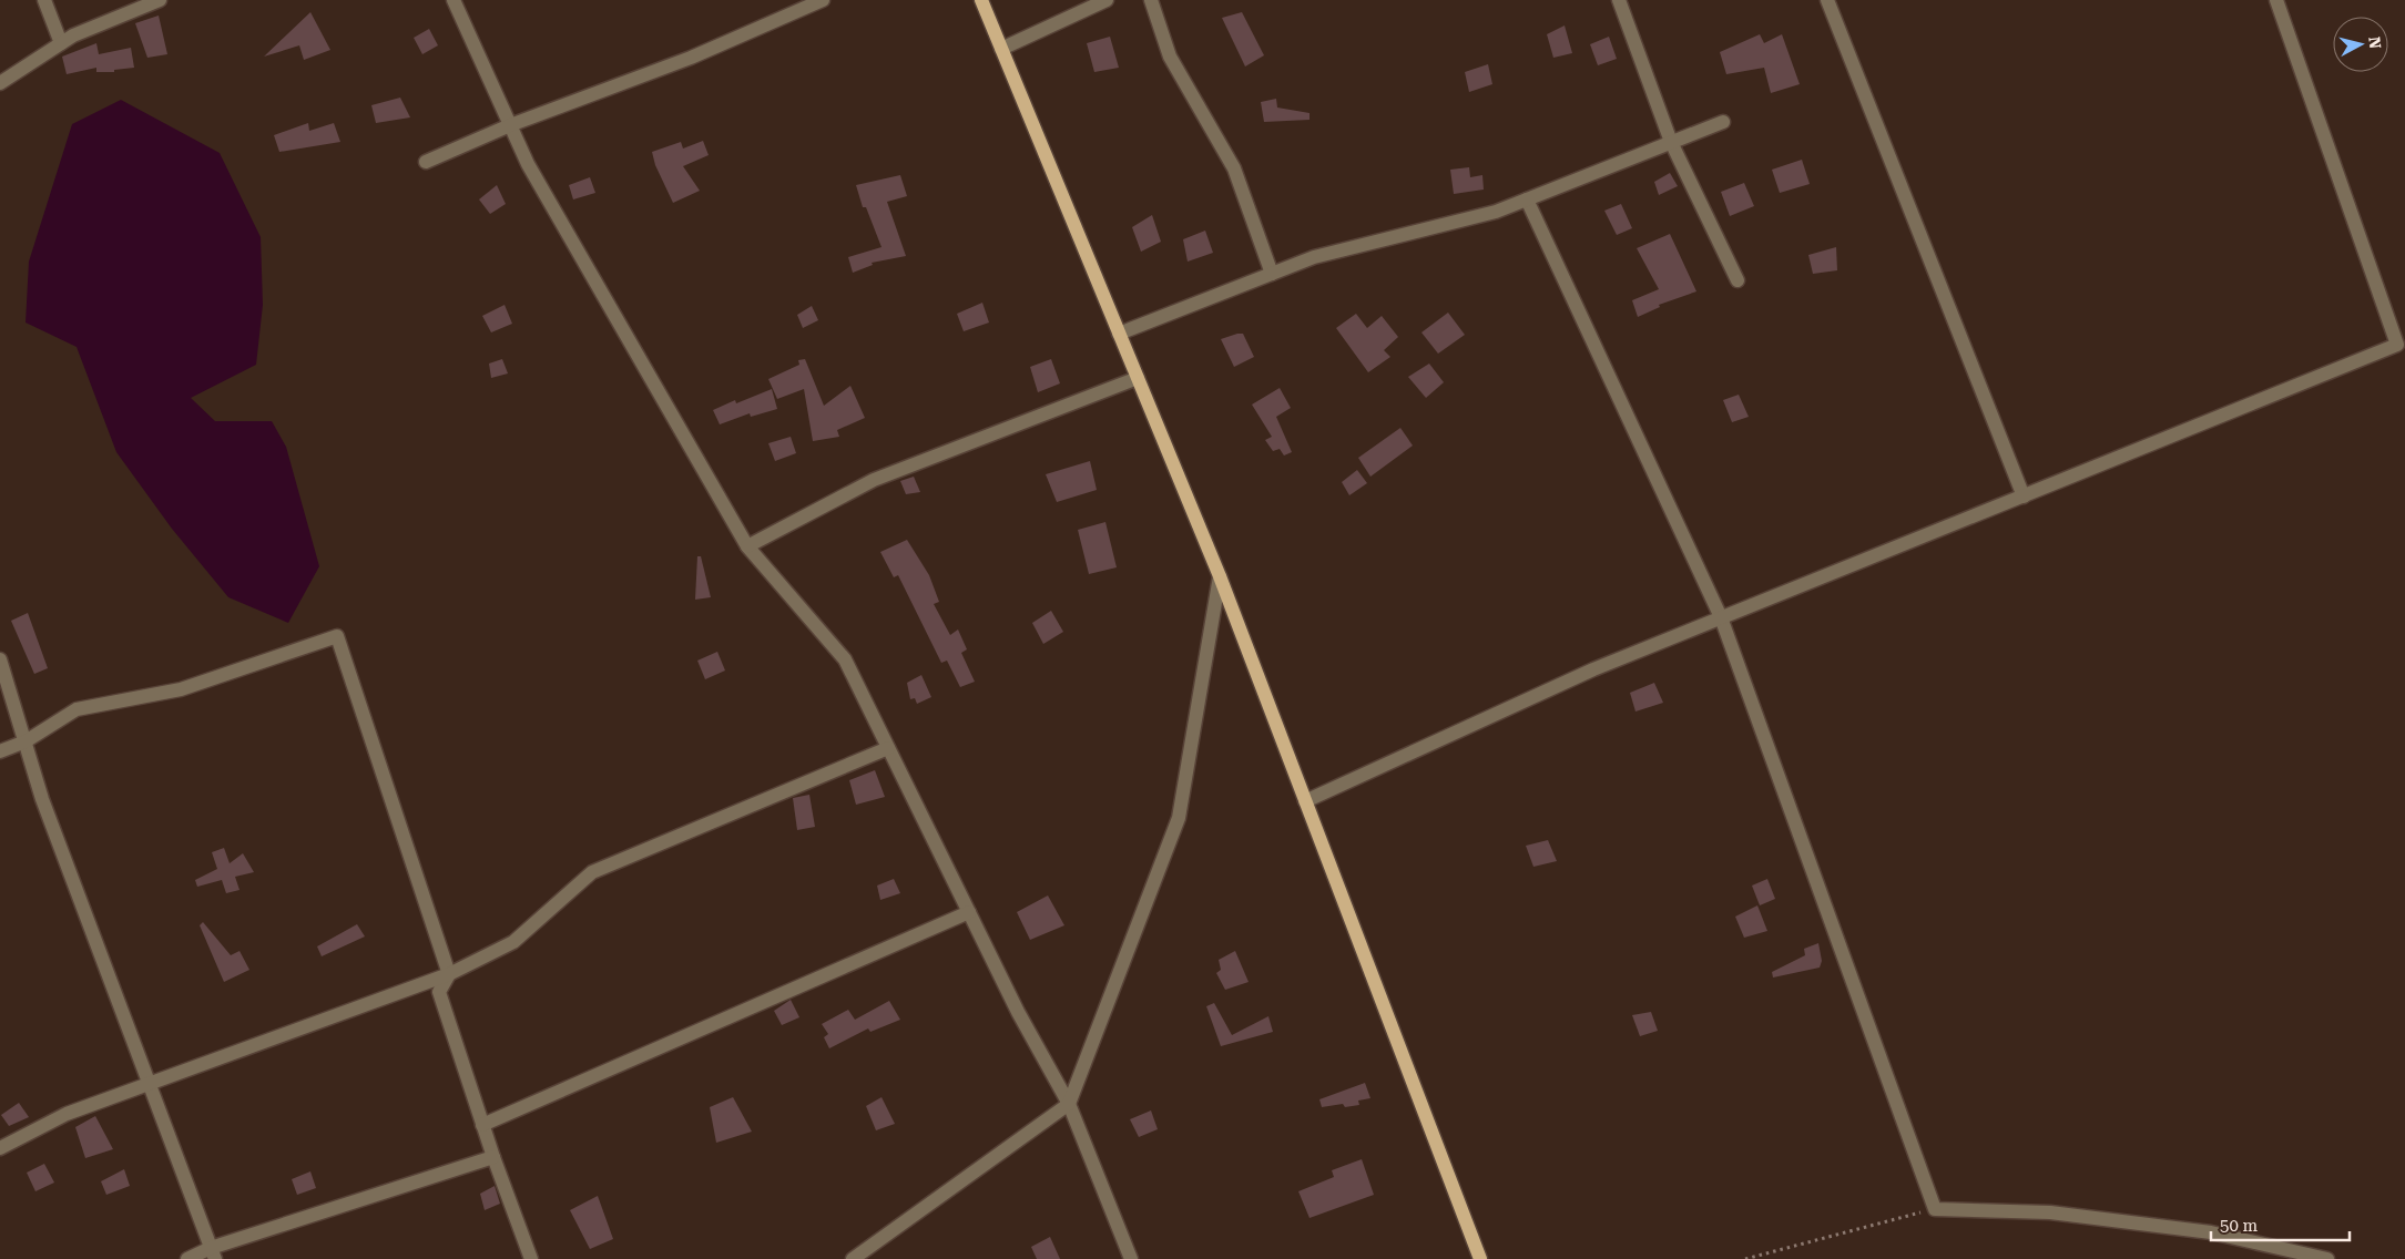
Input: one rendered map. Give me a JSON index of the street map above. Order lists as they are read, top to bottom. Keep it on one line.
{"scale_bar":"50 m","north":"right"}
